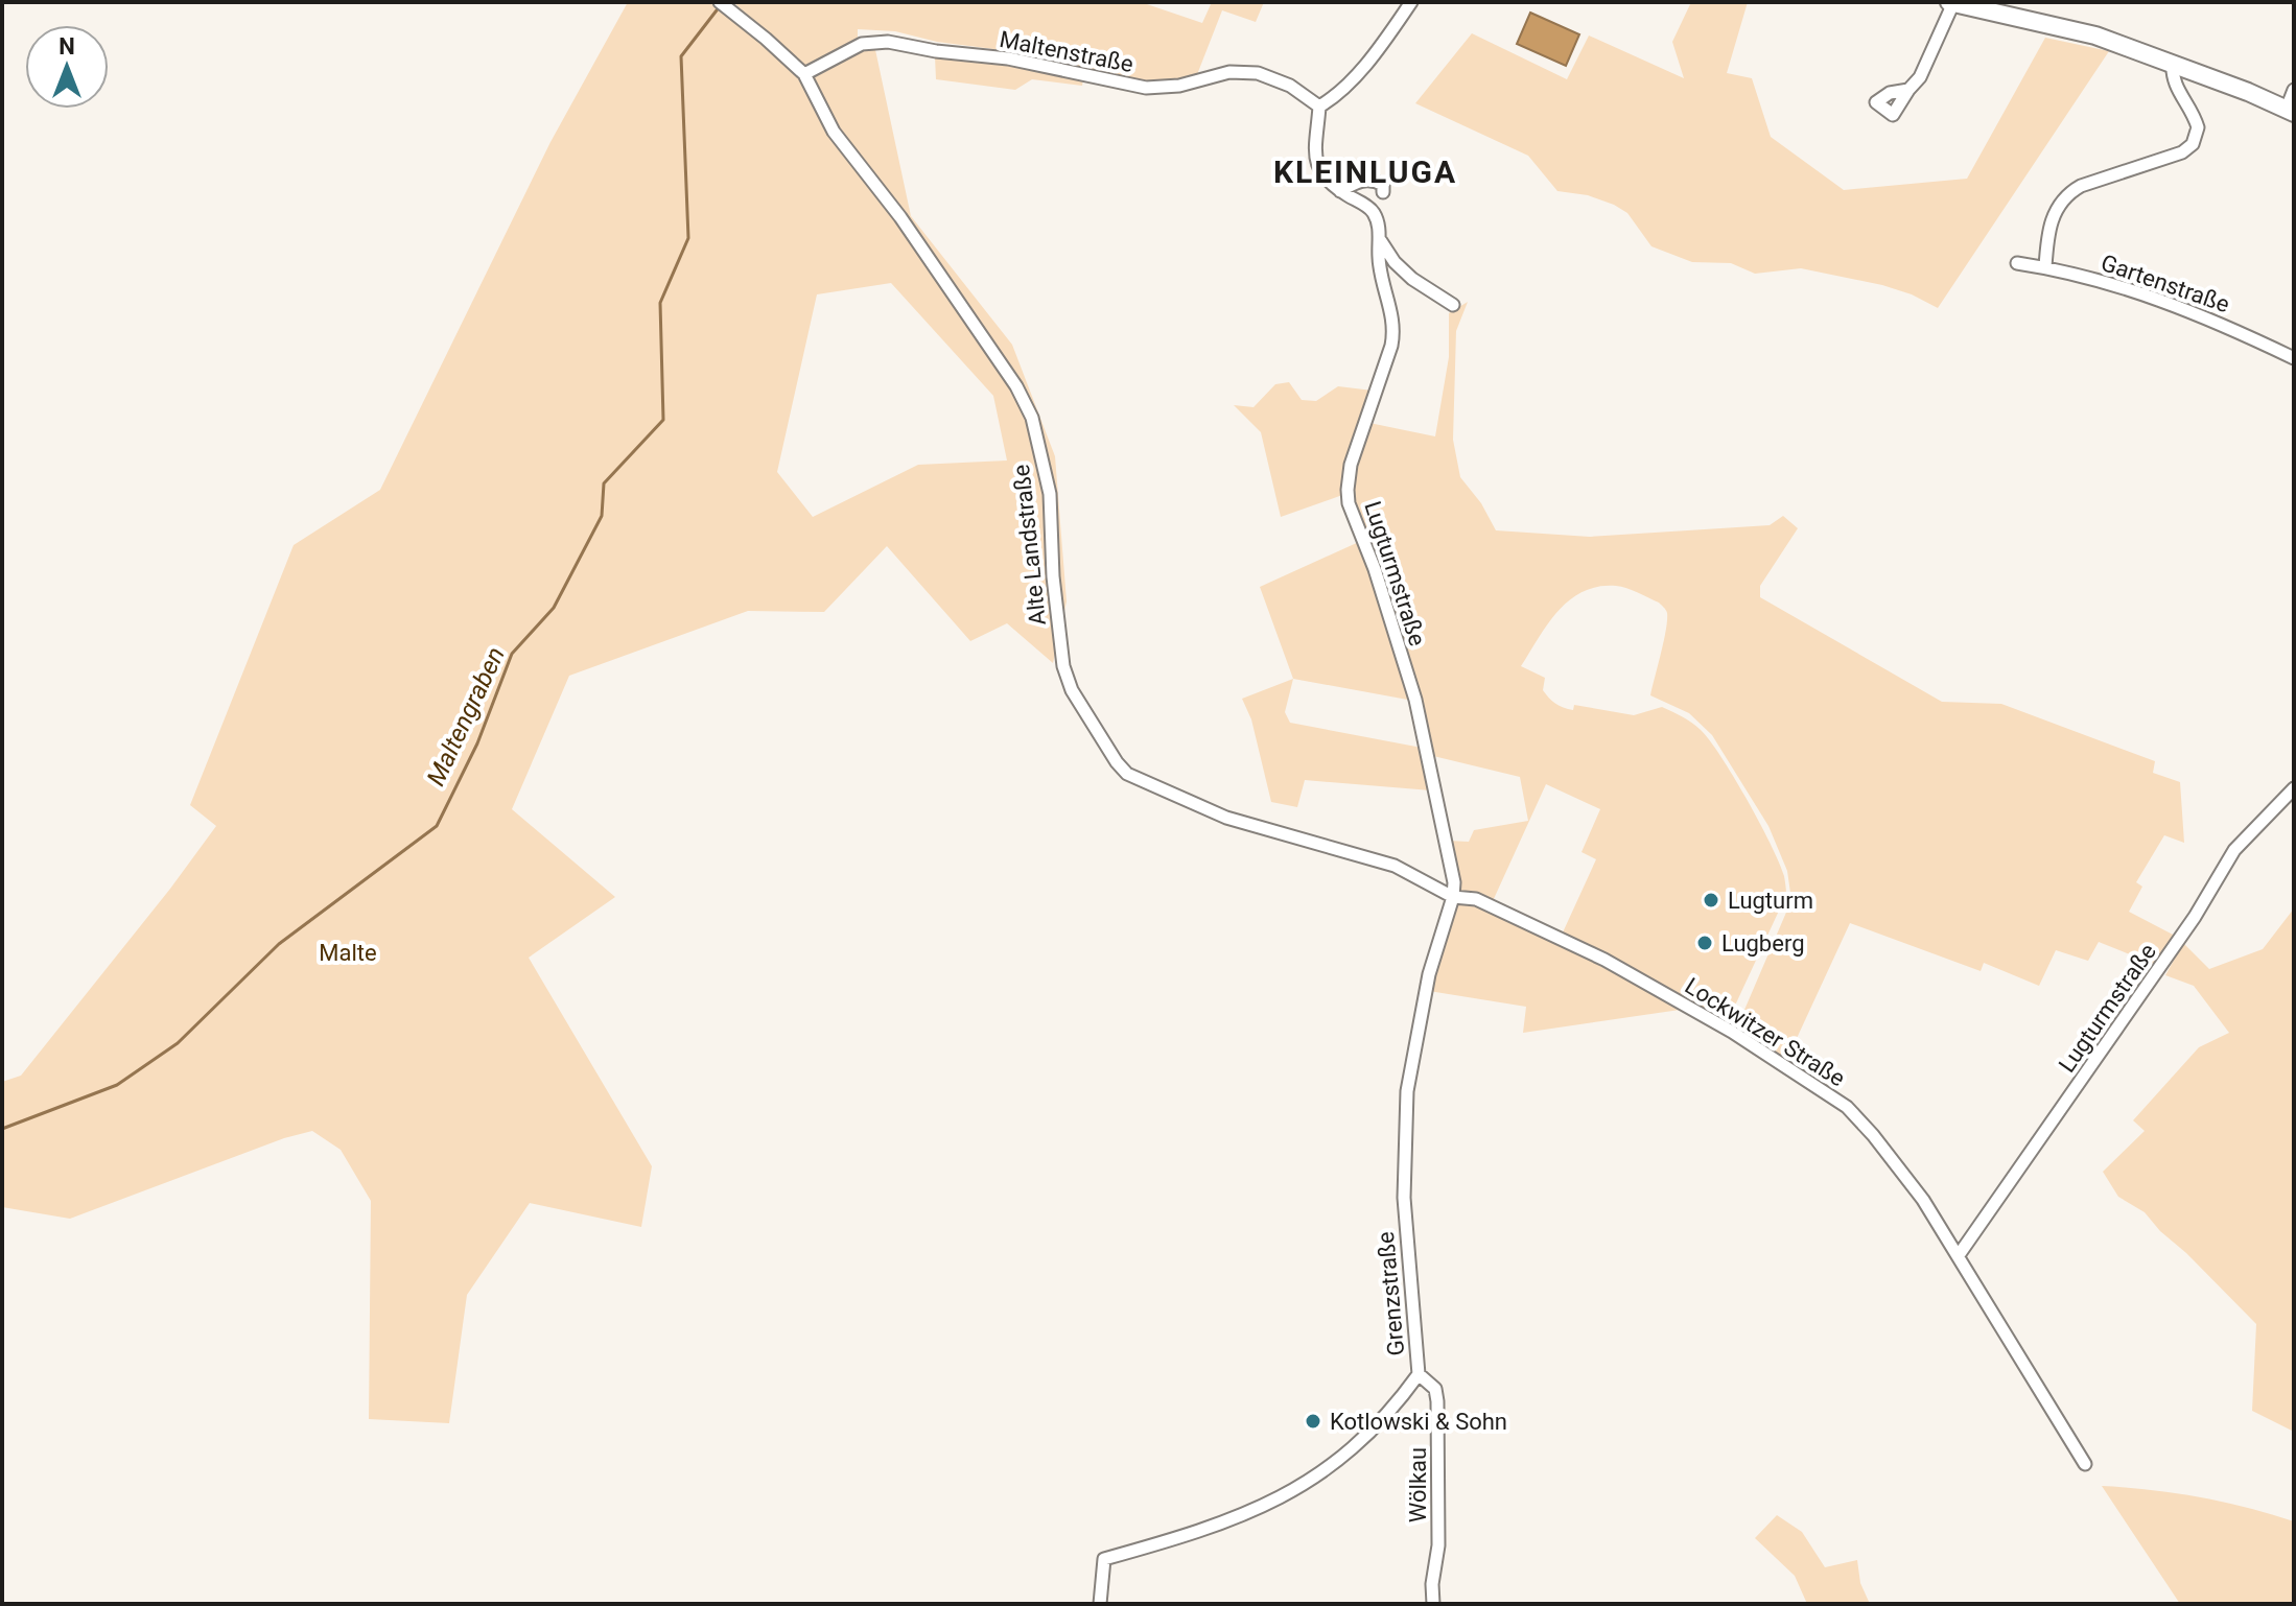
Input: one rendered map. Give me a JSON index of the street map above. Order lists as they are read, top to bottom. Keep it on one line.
{"streets":{"street":["Maltenstraße","Gartenstraße","Alte Landstraße","Lugturmstraße","Lockwitzer Straße","Grenzstraße","Wölkau"]},"crossings":[["Maltenstraße","Alte Landstraße"],["Alte Landstraße","Lugturmstraße"],["Alte Landstraße","Lockwitzer Straße"],["Alte Landstraße","Grenzstraße"],["Lugturmstraße","Lockwitzer Straße"],["Lugturmstraße","Grenzstraße"],["Lockwitzer Straße","Grenzstraße"],["Grenzstraße","Wölkau"]],"districts":["KLEINLUGA"],"water":["Maltengraben"],"parks":["Malte"],"places":["Lugturm","Lugberg","Kotlowski & Sohn"],"north":"top"}
